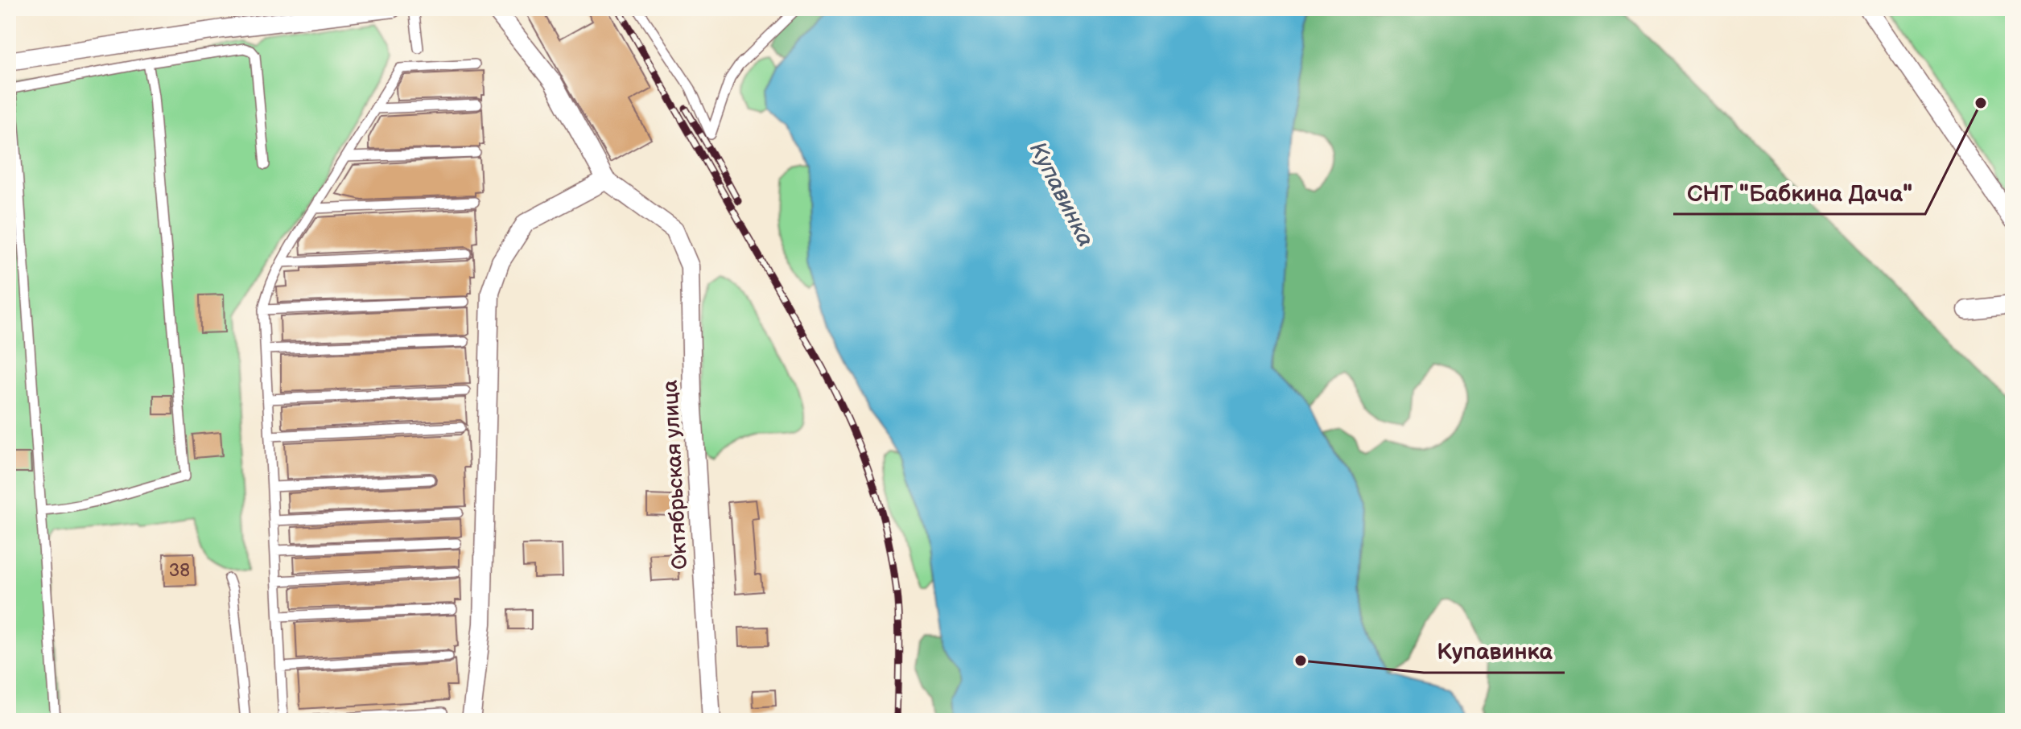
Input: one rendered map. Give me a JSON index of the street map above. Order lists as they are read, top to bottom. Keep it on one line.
{"streets":{"street":["Октябрьская улица"]},"water":["Купавинка"],"places":["СНТ \"Бабкина Дача\"","Купавинка"],"house_numbers":["38"]}
